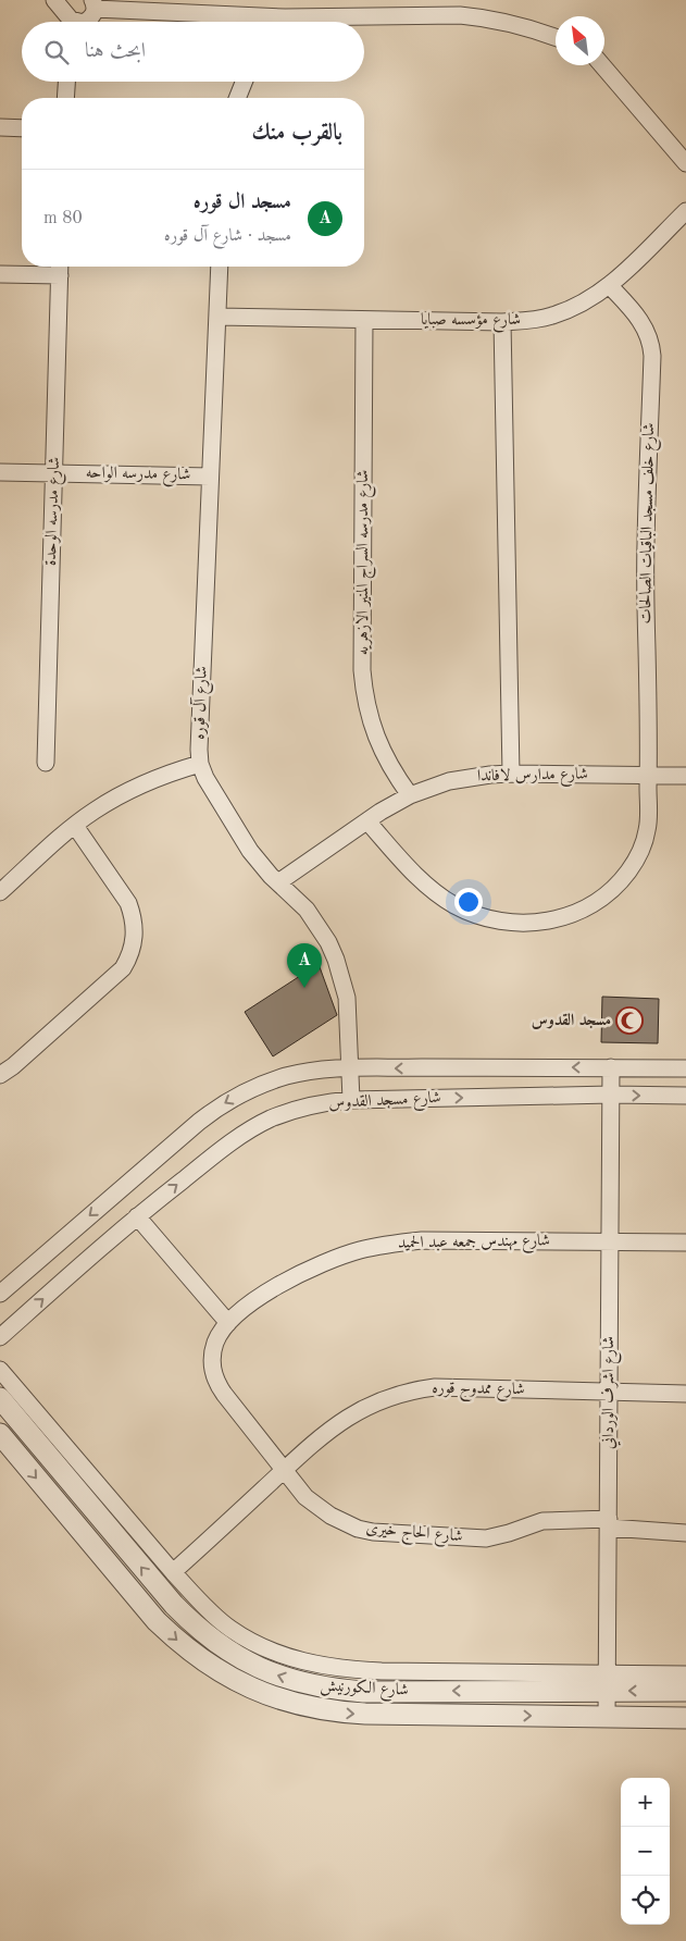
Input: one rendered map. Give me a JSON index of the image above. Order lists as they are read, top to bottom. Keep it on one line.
{"streets":{"street":["شارع مؤسسه صبايا","شارع مدرسه الواحه","شارع مدرسه الوحدة","شارع خلف مسجد الباقيات الصالحات","شارع مدرسه السراج المنير الازهريه","شارع آل قوره","شارع مدارس لافاندا","شارع مسجد القدوس","شارع مهندس جمعه عبد الحميد","شارع ممدوح قوره","شارع اشرف الورداني","شارع الحاج خيرى","شارع الكورنيش"]},"crossings":[["شارع مؤسسه صبايا","شارع خلف مسجد الباقيات الصالحات"],["شارع مؤسسه صبايا","شارع مدرسه السراج المنير الازهريه"],["شارع مؤسسه صبايا","شارع آل قوره"],["شارع مدرسه الواحه","شارع مدرسه الوحدة"],["شارع مدرسه الواحه","شارع آل قوره"],["شارع خلف مسجد الباقيات الصالحات","شارع مدارس لافاندا"],["شارع مدرسه السراج المنير الازهريه","شارع مدارس لافاندا"],["شارع آل قوره","شارع مدارس لافاندا"],["شارع آل قوره","شارع مسجد القدوس"],["شارع مسجد القدوس","شارع اشرف الورداني"],["شارع مهندس جمعه عبد الحميد","شارع اشرف الورداني"],["شارع مهندس جمعه عبد الحميد","شارع الحاج خيرى"],["شارع ممدوح قوره","شارع اشرف الورداني"],["شارع ممدوح قوره","شارع الحاج خيرى"],["شارع اشرف الورداني","شارع الحاج خيرى"],["شارع اشرف الورداني","شارع الكورنيش"]],"places":{"mosque":["مسجد القدوس"]},"north":"top left","page":{"search":"ابحث هنا","heading":"بالقرب منك","list":[{"mark":"A","name":"مسجد ال قوره","note":"مسجد · شارع آل قوره","value":"80 m"}],"pins":"A","map_buttons":["+","−"]}}
